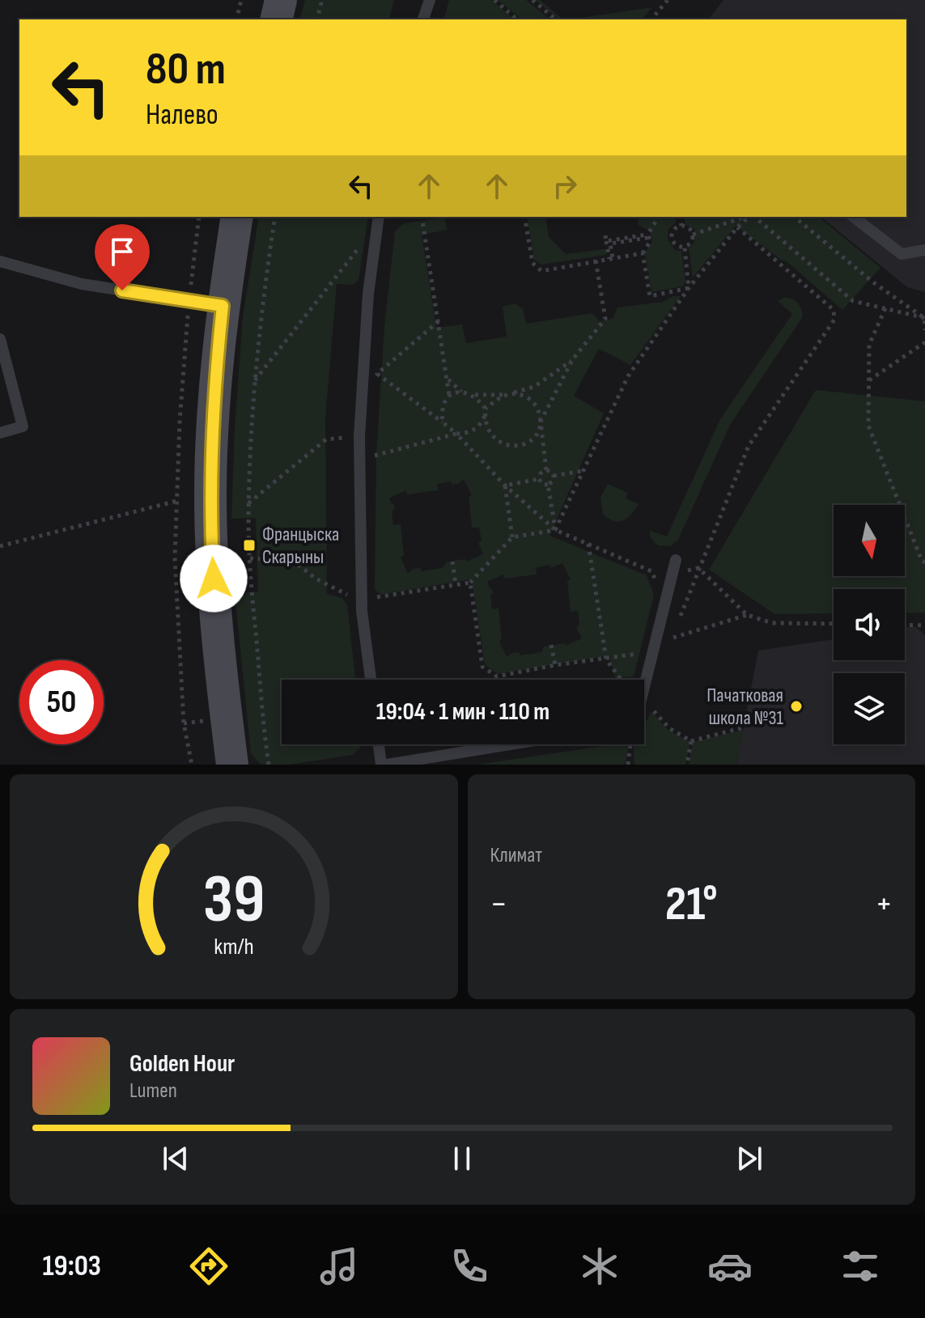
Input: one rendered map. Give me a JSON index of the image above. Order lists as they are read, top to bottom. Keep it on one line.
{"places":{"transit":["Францыска Скарыны"],"other":["Пачатковая школа №31"]},"north":"bottom","page":{"turn":["80 m","Налево"],"limit":"50","trip":"19:04 · 1 мин · 110 m","tile":"Климат","heat":["−","21°","+"],"song":["Golden Hour","Lumen"],"tabs":"19:03","gauge":["39","km/h"]}}
